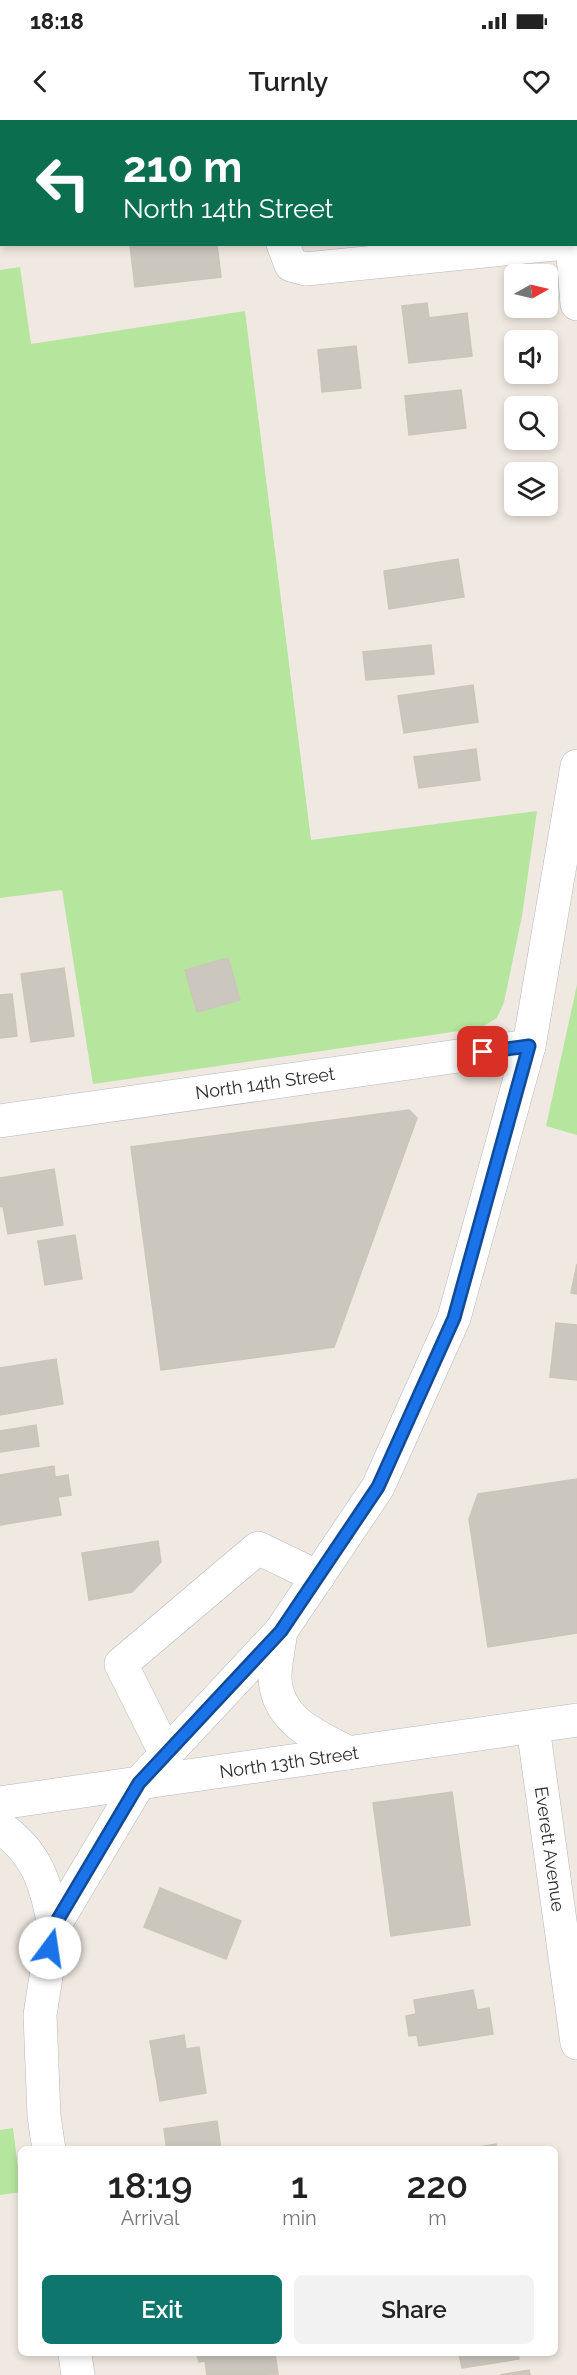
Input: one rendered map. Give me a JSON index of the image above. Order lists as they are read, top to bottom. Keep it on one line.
{"streets":{"street":["North 14th Street","North 13th Street","Everett Avenue"]},"crossings":[["North 13th Street","Everett Avenue"]],"north":"right","page":{"status":"18:18","header":"Turnly","turn":["210 m","North 14th Street"],"eta":["18:19","Arrival","1","min","220","m"],"buttons":["Exit","Share"]}}
